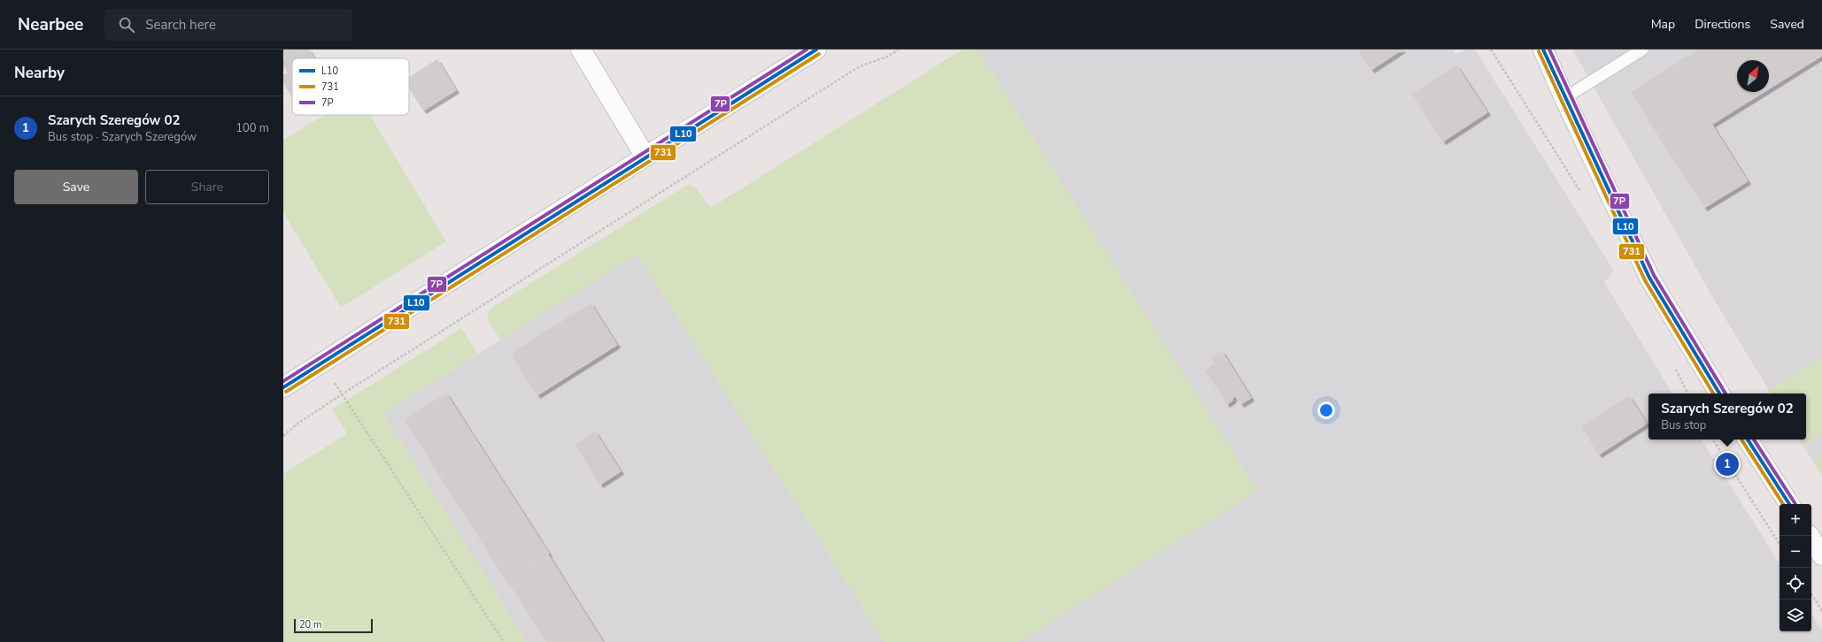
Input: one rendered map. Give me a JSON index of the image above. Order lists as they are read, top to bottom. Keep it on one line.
{"lines":["transit line L10","transit line 7P","transit line 731"],"legend":["L10","731","7P"],"scale_bar":"20 m","north":"top right","page":{"header":"Nearbee","search":"Search here","nav":["Map","Directions","Saved"],"heading":"Nearby","list":[{"mark":"1","name":"Szarych Szeregów 02","note":"Bus stop · Szarych Szeregów","value":"100 m"}],"buttons":["Save","Share"],"popup":["Szarych Szeregów 02","Bus stop"],"pins":"1","map_buttons":["+","−"],"scale":"20 m"}}
